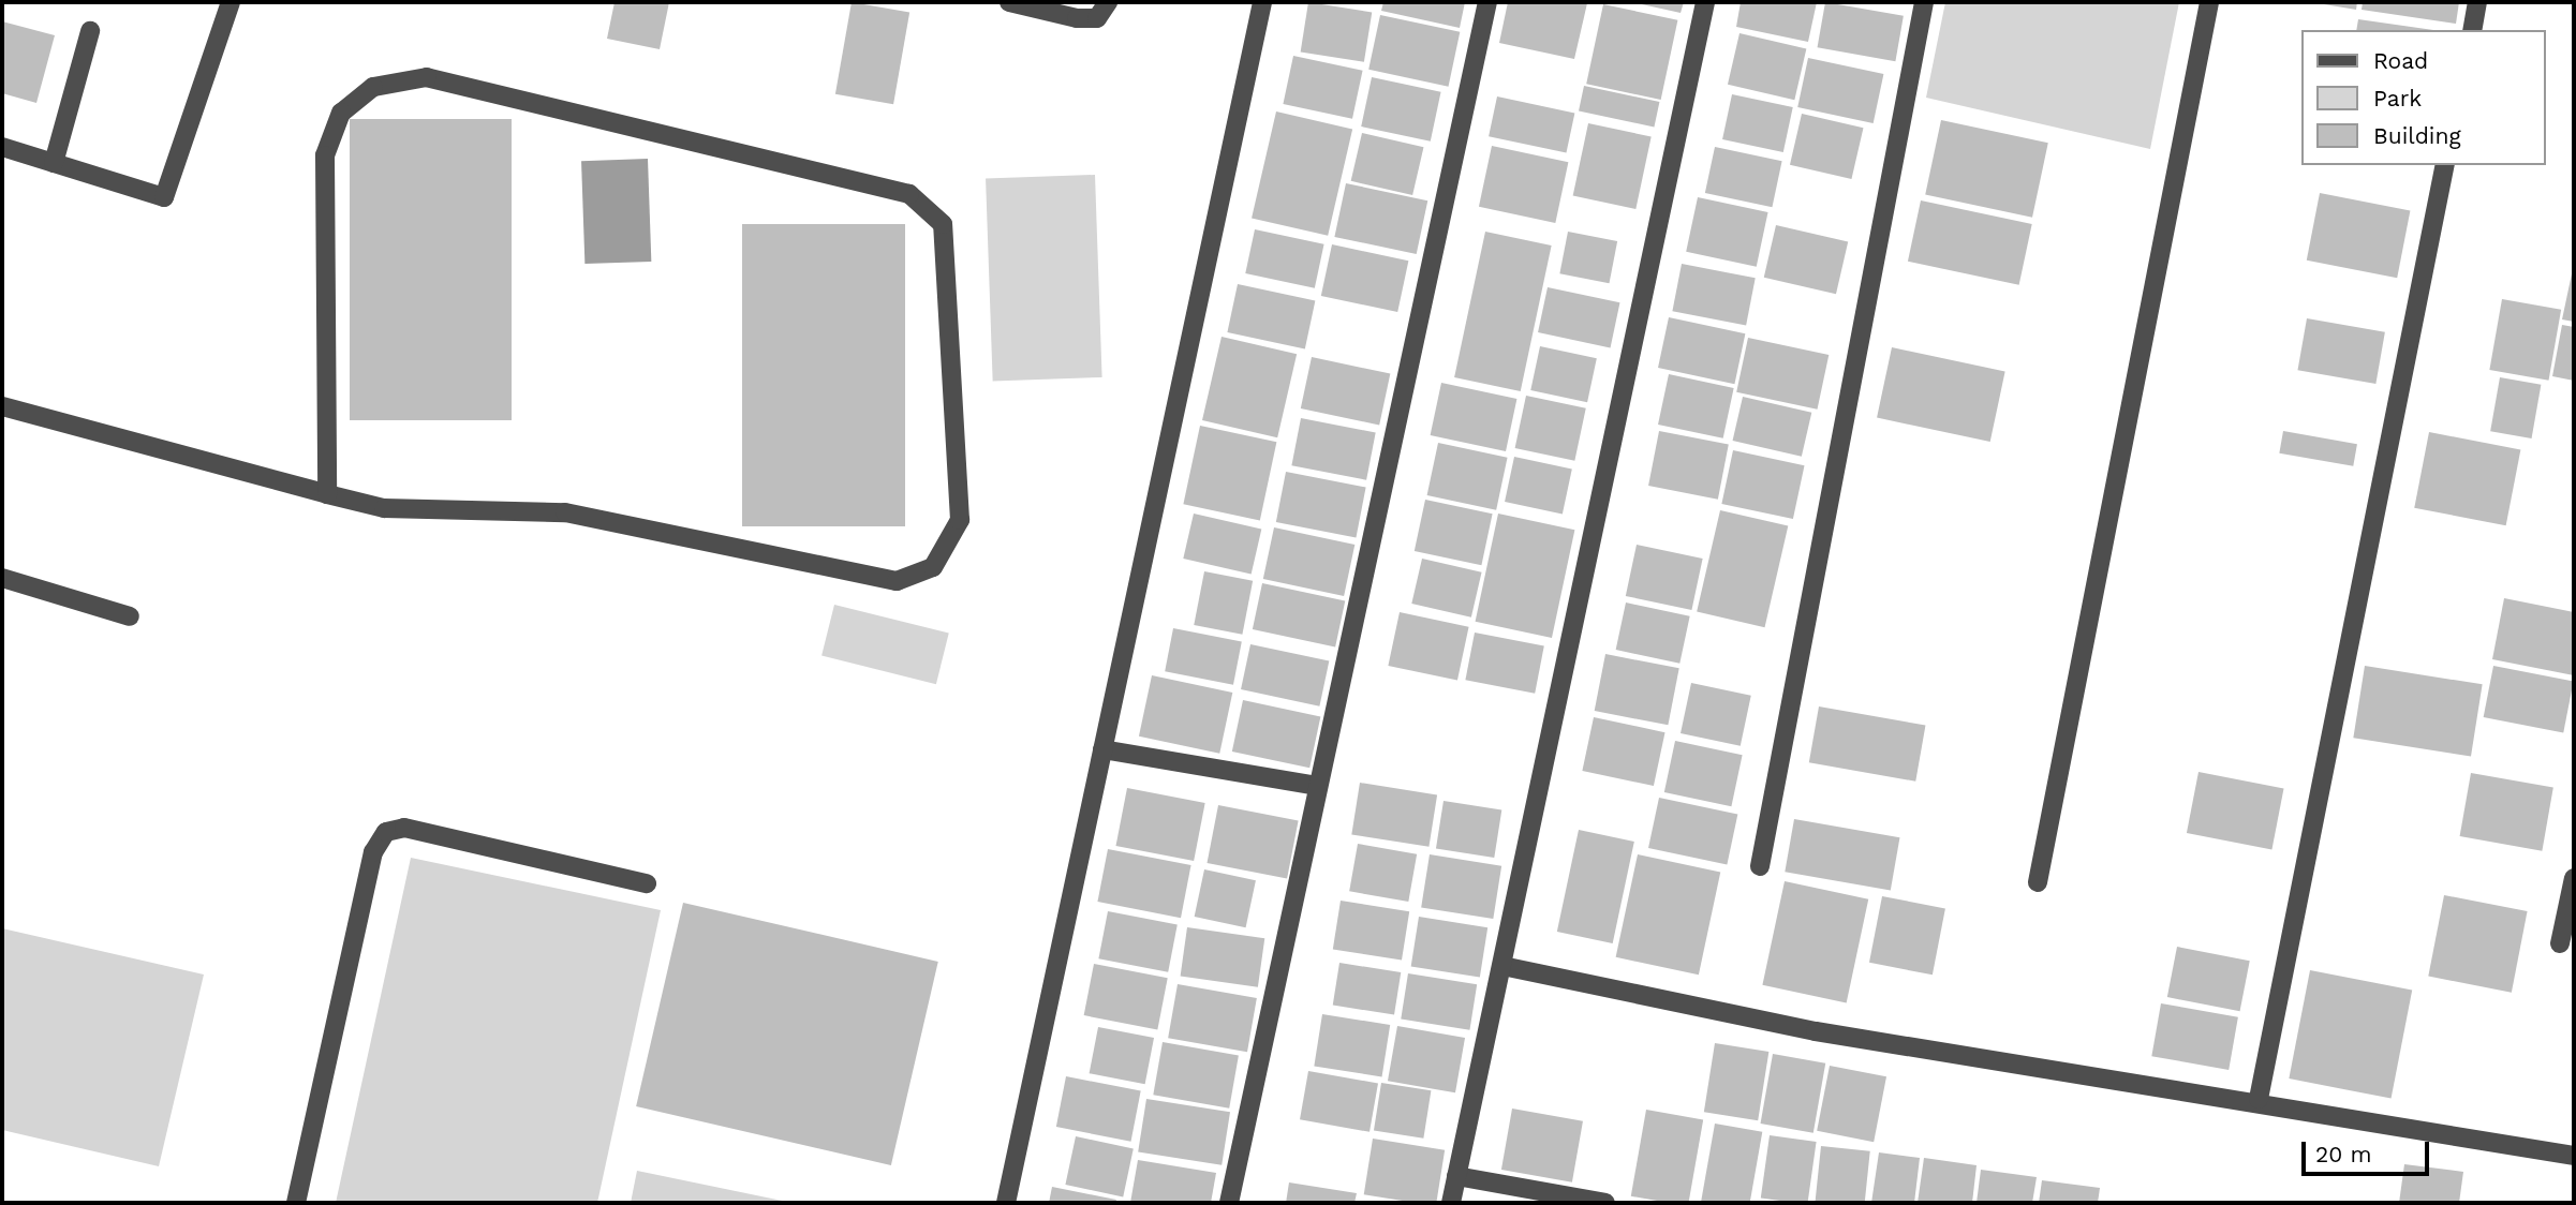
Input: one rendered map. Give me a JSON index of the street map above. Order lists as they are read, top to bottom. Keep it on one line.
{"legend":["Road","Park","Building"],"scale_bar":"20 m"}
